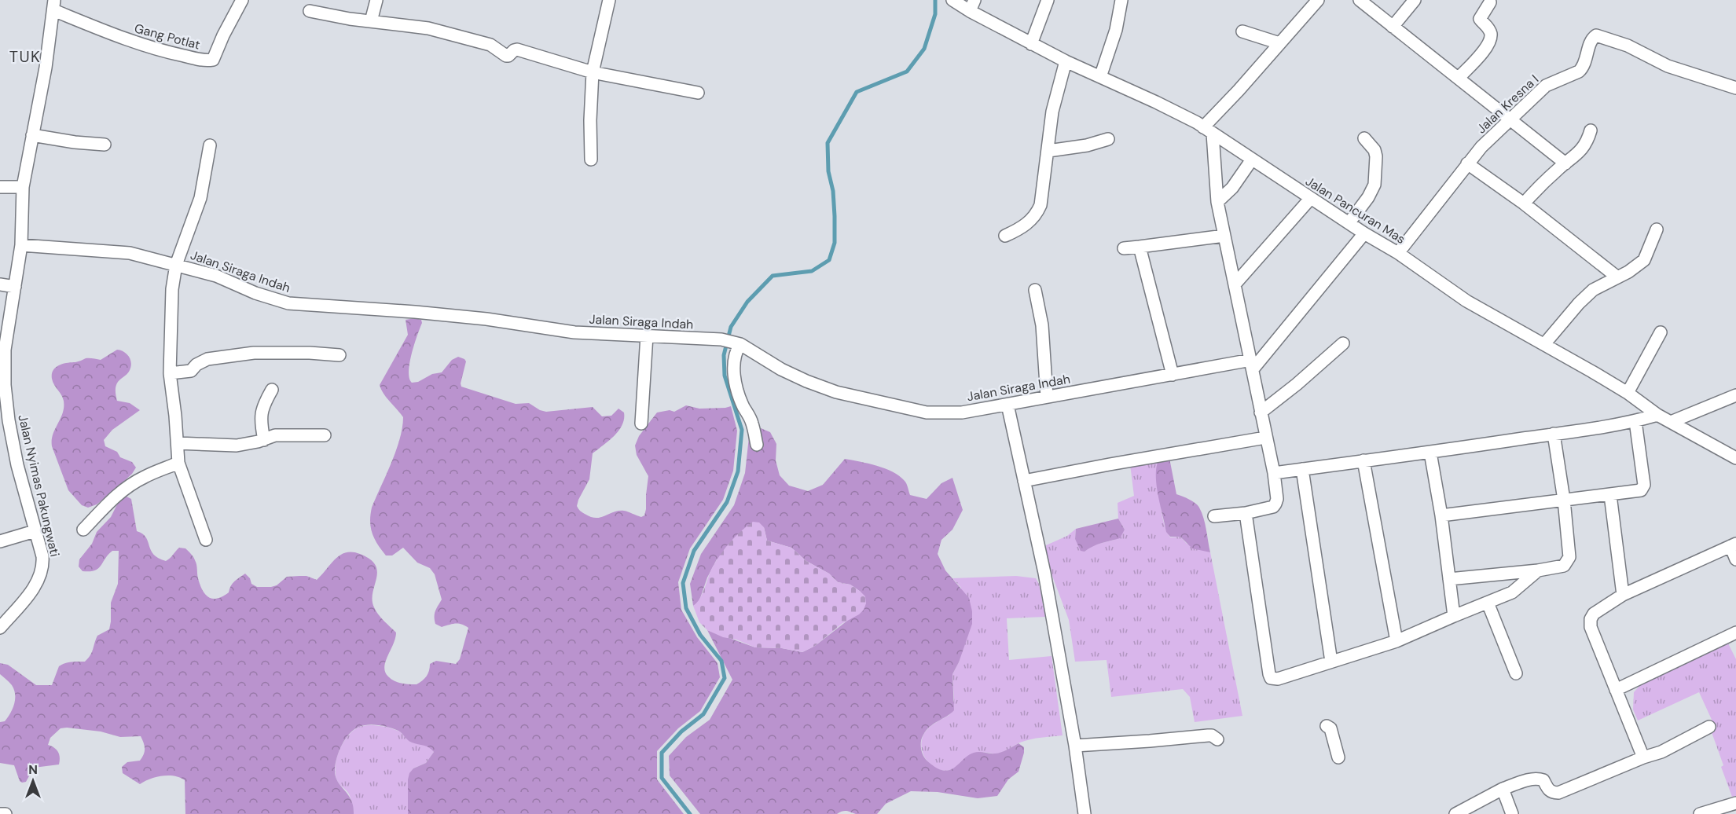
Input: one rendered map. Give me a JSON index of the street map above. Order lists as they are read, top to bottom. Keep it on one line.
{"streets":{"street":["Gang Potlat","Jalan Kresna I","Jalan Pancuran Mas","Jalan Siraga Indah","Jalan Nyimas Pakungwati"]},"crossings":[["Gang Potlat","Jalan Nyimas Pakungwati"],["Jalan Kresna I","Jalan Pancuran Mas"],["Jalan Siraga Indah","Jalan Nyimas Pakungwati"]],"districts":["TUK"],"north":"top"}
